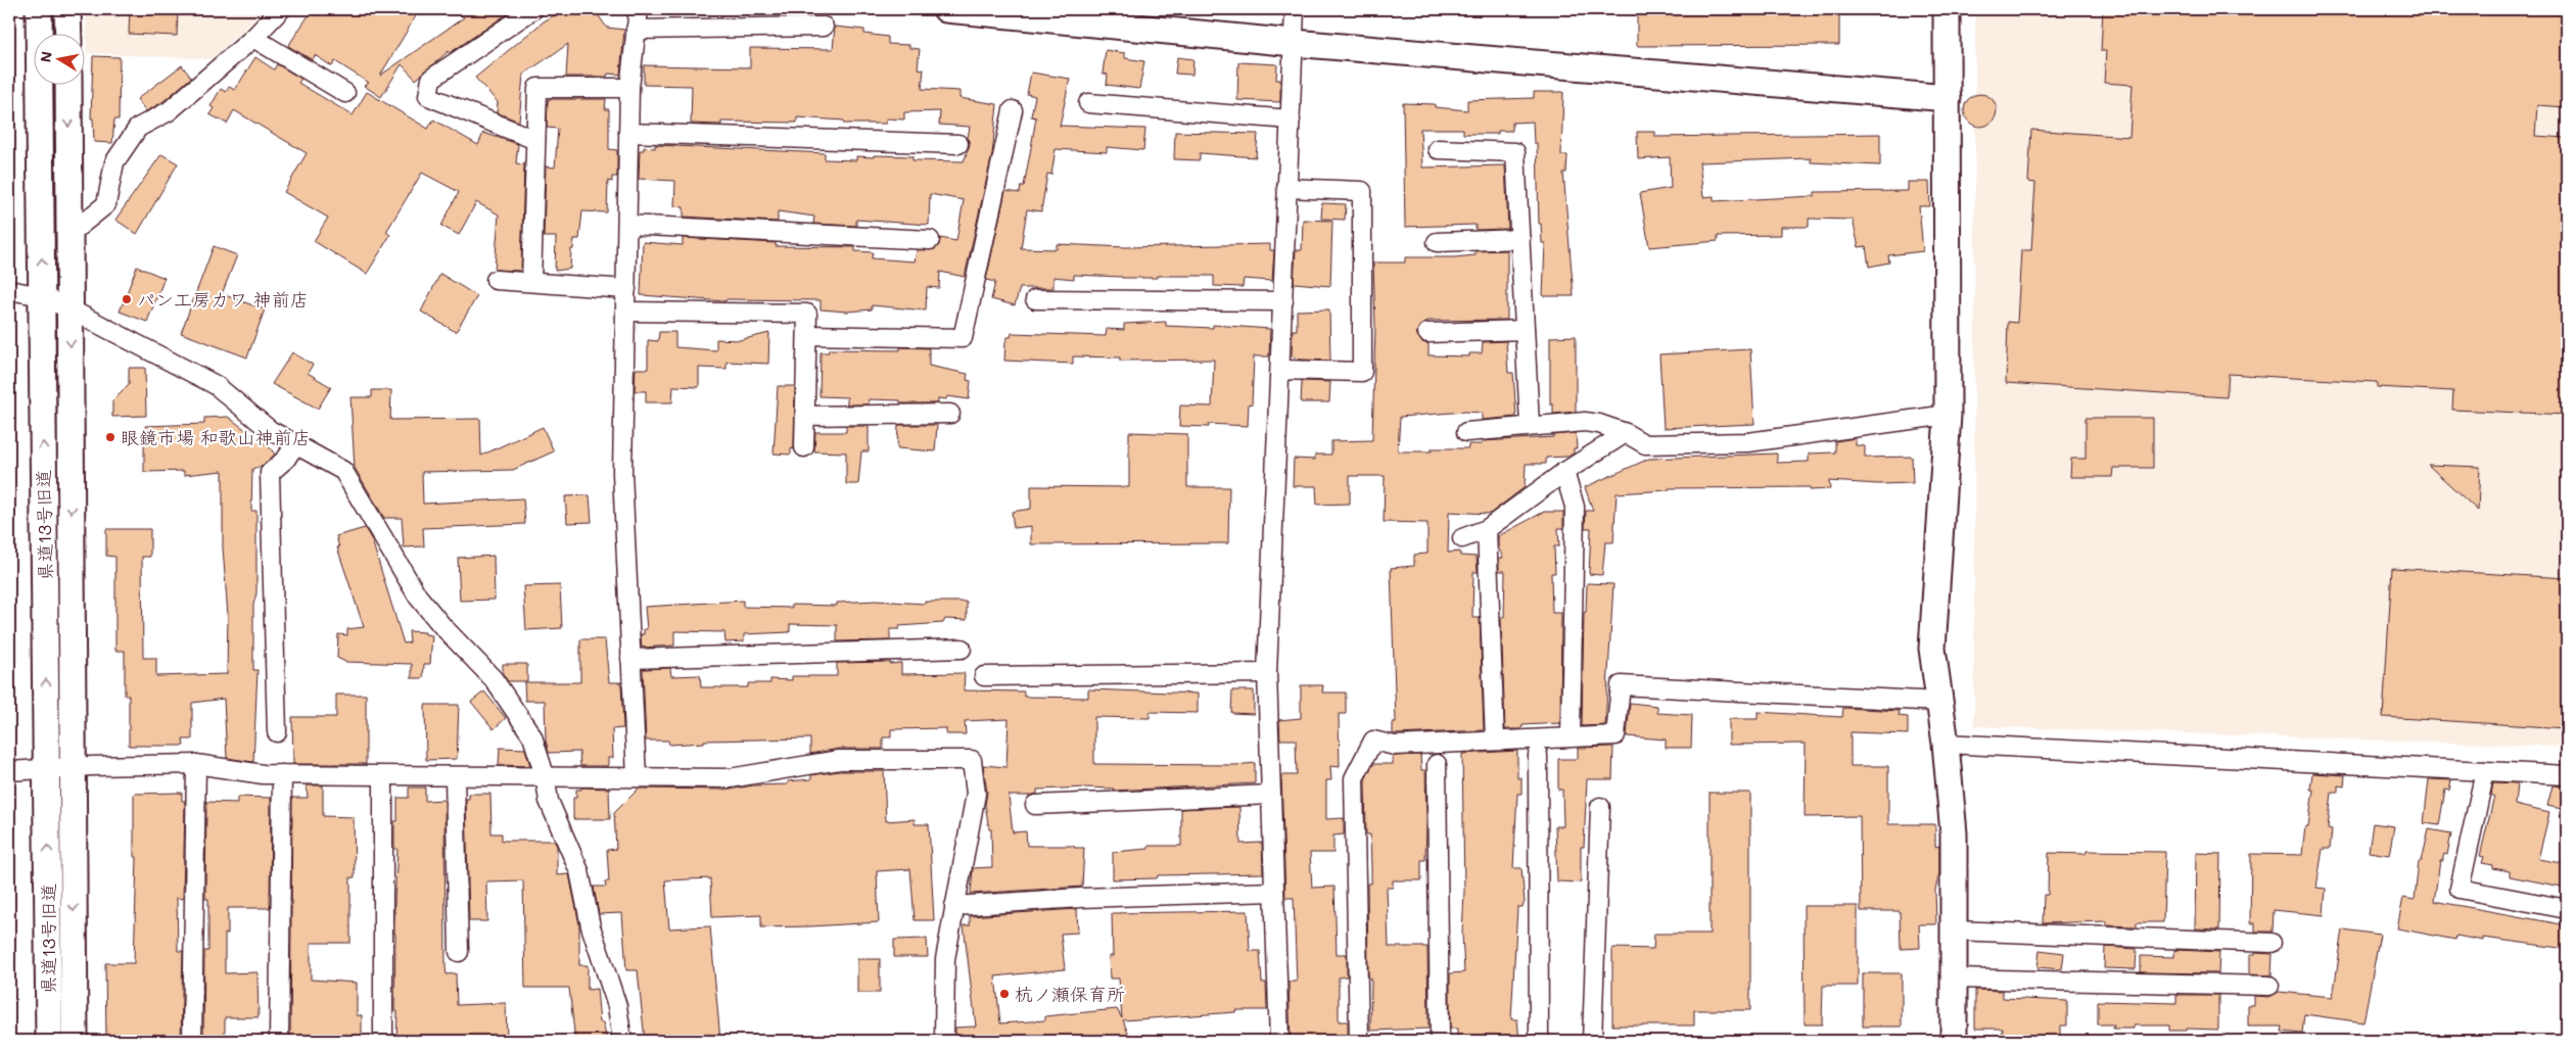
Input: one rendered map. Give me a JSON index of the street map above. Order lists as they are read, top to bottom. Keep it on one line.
{"streets":{"street":["県道13号旧道"]},"places":["パン工房カワ 神前店","眼鏡市場 和歌山神前店","杭ノ瀬保育所"],"north":"left"}
